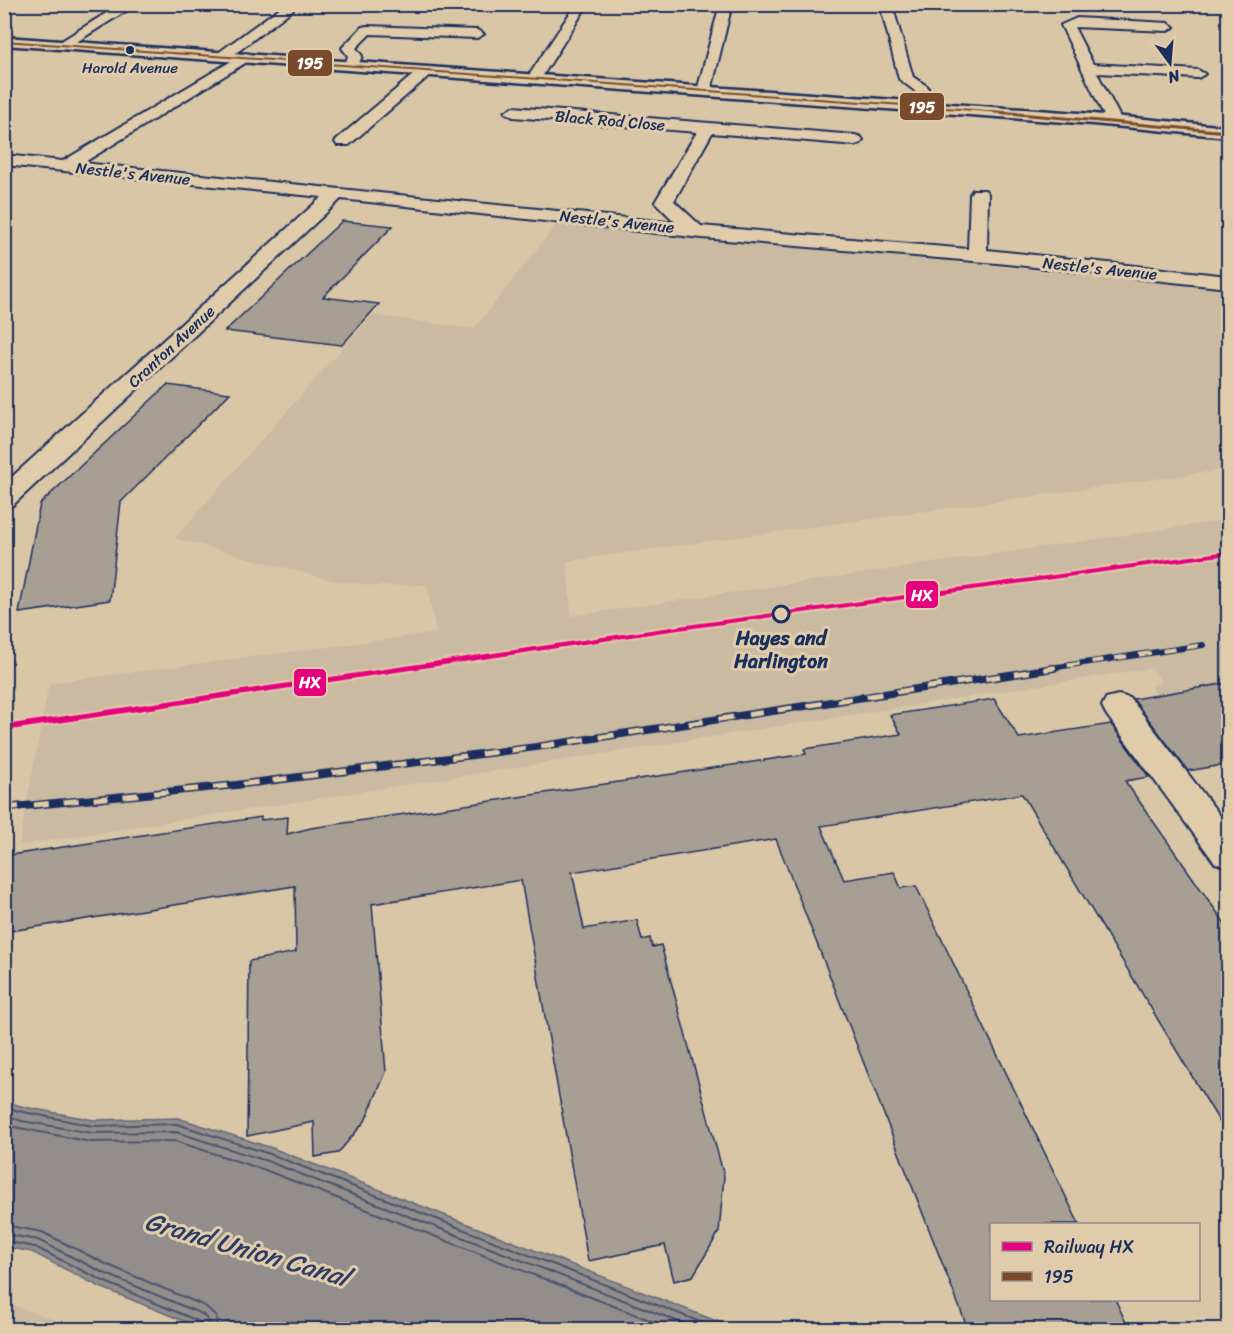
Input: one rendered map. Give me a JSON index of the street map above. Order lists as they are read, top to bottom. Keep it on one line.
{"streets":{"street":["Black Rod Close","Nestle's Avenue","Cranton Avenue"]},"crossings":[["Nestle's Avenue","Cranton Avenue"]],"water":["Grand Union Canal"],"places":["Harold Avenue","Hayes and Harlington"],"lines":["transit line 195","rail line HX"],"legend":["Railway HX","195"],"north":"bottom"}
